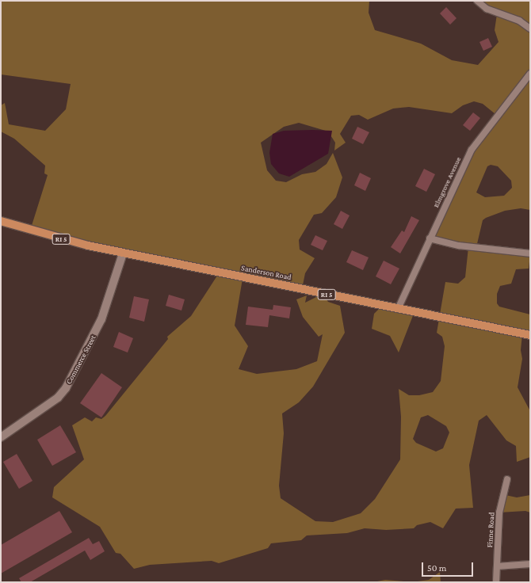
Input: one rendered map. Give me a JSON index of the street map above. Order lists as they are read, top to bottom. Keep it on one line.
{"streets":{"main road":["RI 5","Sanderson Road"],"street":["Elmgrove Avenue","Commerce Street","Finne Road"]},"crossings":[["Elmgrove Avenue","Sanderson Road"],["Sanderson Road","Commerce Street"]],"scale_bar":"50 m"}
